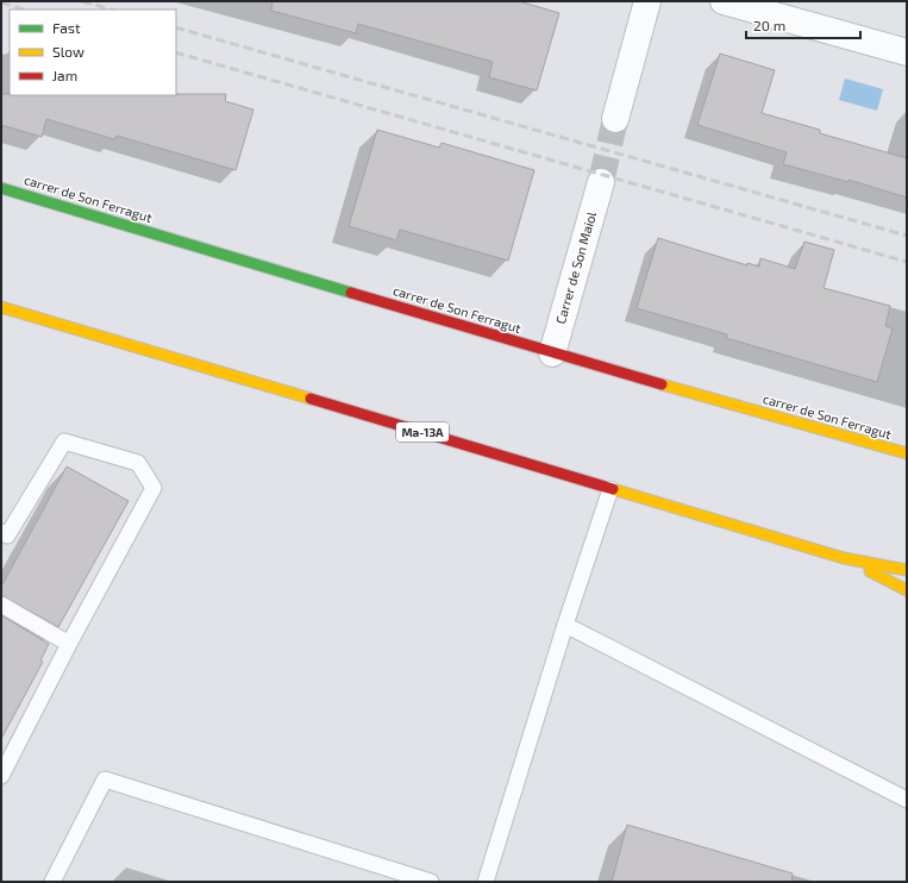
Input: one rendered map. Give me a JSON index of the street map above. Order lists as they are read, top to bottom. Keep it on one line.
{"streets":{"main road":["carrer de Son Ferragut","Ma-13A"],"street":["Carrer de Son Maiol"]},"crossings":[["carrer de Son Ferragut","Carrer de Son Maiol"]],"legend":["Fast","Slow","Jam"],"scale_bar":"20 m"}
